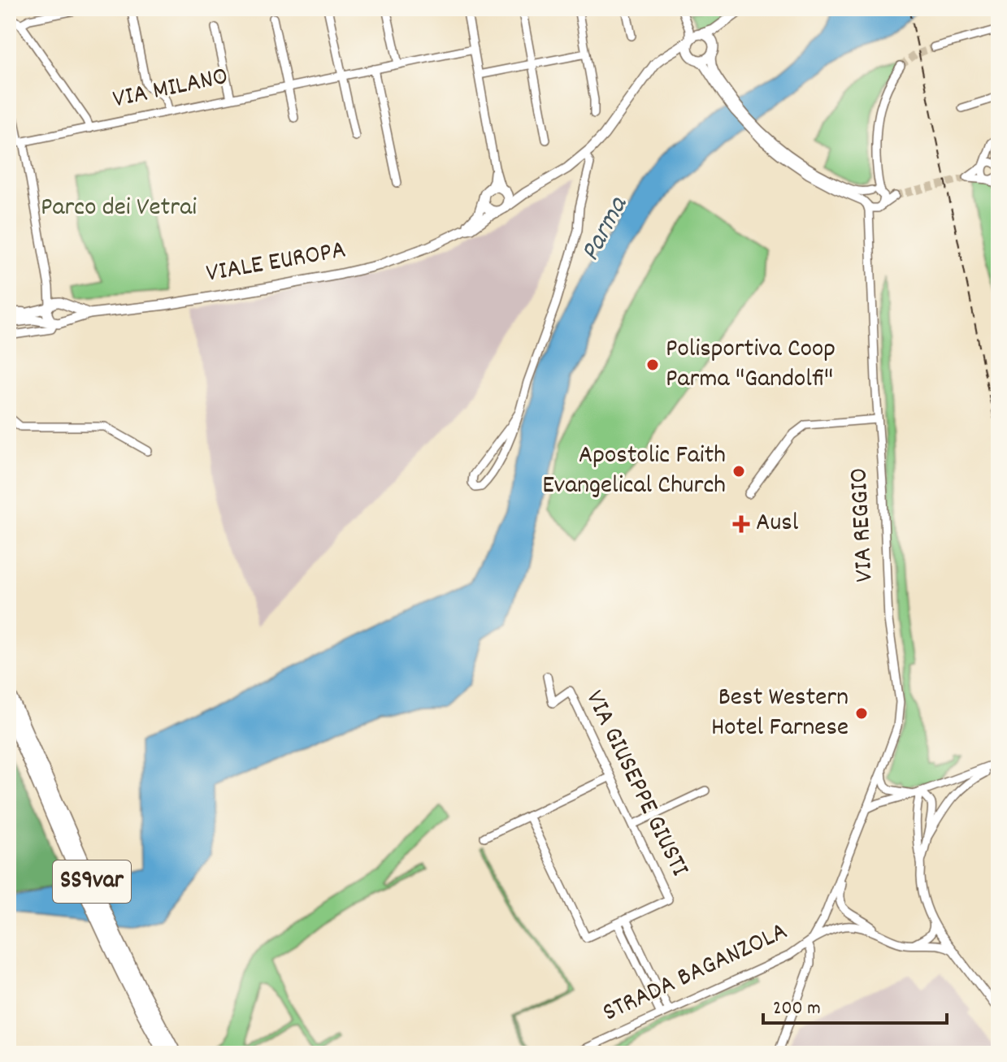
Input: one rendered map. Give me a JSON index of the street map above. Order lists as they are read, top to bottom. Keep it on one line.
{"streets":{"highway":["SS9var"],"main road":["VIALE EUROPA"],"street":["VIA MILANO","VIA REGGIO","VIA GIUSEPPE GIUSTI","STRADA BAGANZOLA"]},"crossings":[["VIA REGGIO","STRADA BAGANZOLA"]],"water":["Parma"],"parks":["Parco dei Vetrai"],"places":{"other":["Polisportiva Coop Parma \"Gandolfi\"","Apostolic Faith Evangelical Church","Best Western Hotel Farnese"],"health":["Ausl"]},"scale_bar":"200 m"}
